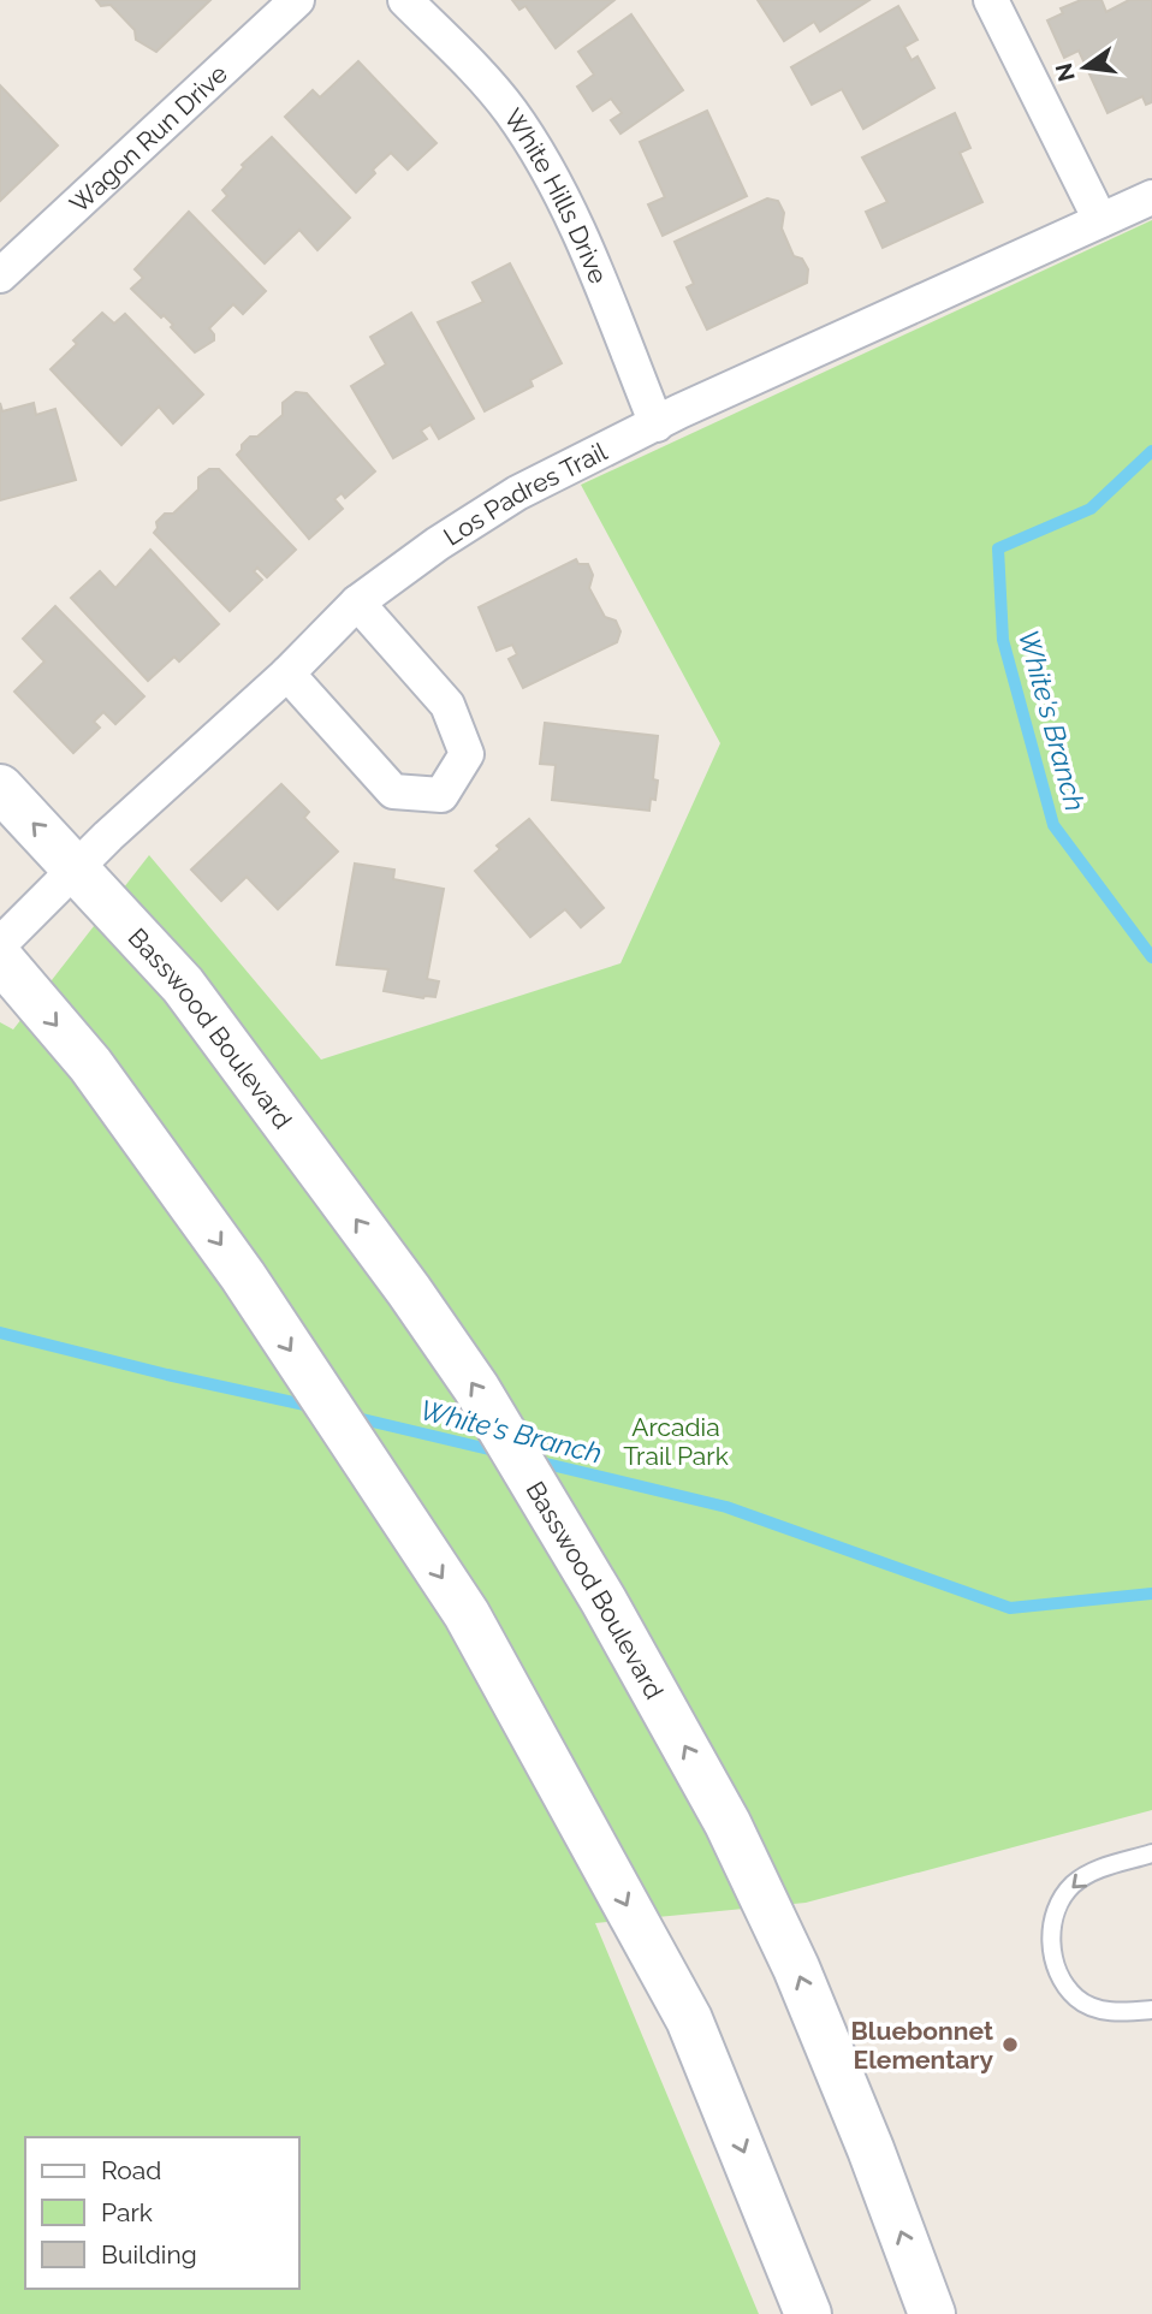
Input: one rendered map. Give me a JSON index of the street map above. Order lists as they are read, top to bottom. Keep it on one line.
{"streets":{"main road":["Basswood Boulevard"],"street":["Wagon Run Drive","White Hills Drive","Los Padres Trail"]},"crossings":[["White Hills Drive","Los Padres Trail"],["Los Padres Trail","Basswood Boulevard"]],"water":["White's Branch"],"parks":["Arcadia Trail Park"],"places":["Bluebonnet Elementary"],"legend":["Road","Park","Building"],"north":"left"}
